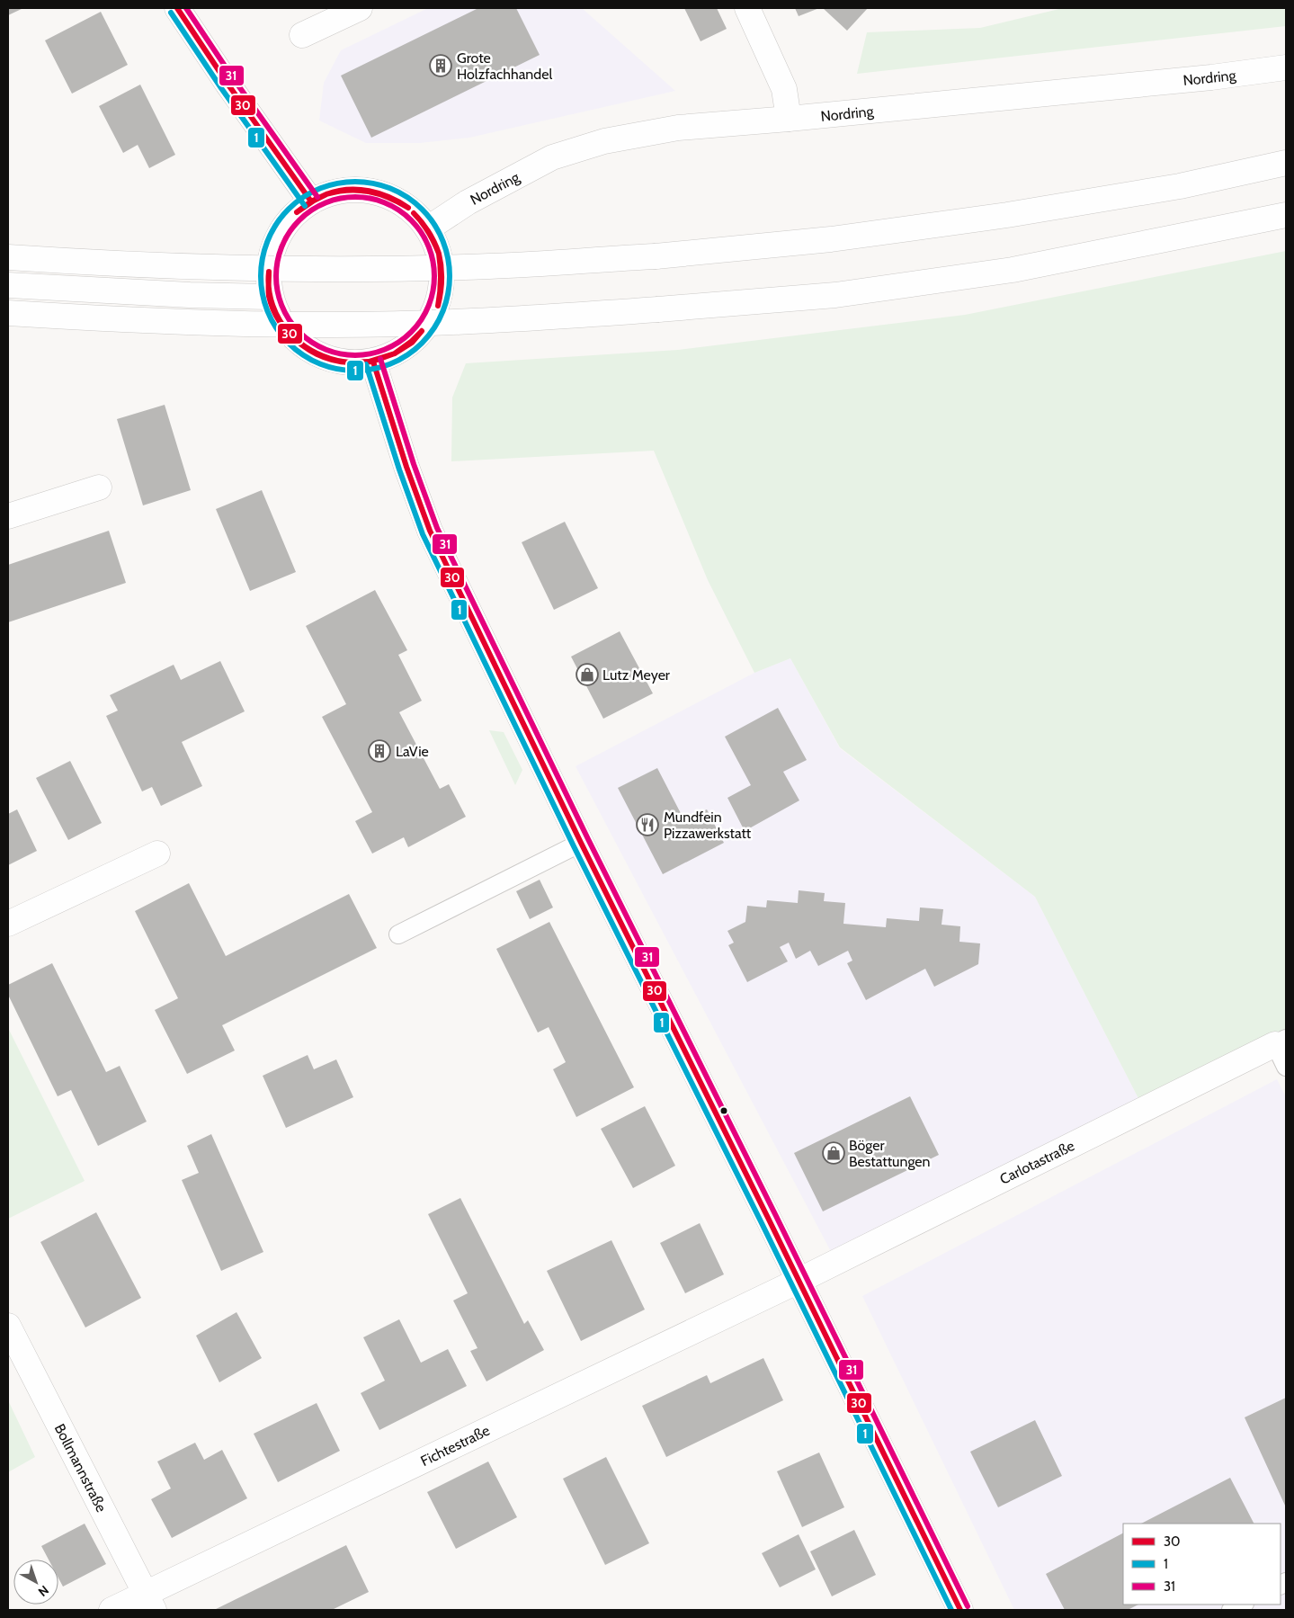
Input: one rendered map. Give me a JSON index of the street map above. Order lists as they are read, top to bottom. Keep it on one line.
{"streets":{"main road":["Nordring","Carlotastraße","Fichtestraße","Bollmannstraße"]},"crossings":[["Carlotastraße","Fichtestraße"],["Fichtestraße","Bollmannstraße"]],"places":{"building":["Grote Holzfachhandel","LaVie"],"shop":["Lutz Meyer","Böger Bestattungen"],"restaurant":["Mundfein Pizzawerkstatt"]},"lines":["transit line 30","transit line 31","transit line 1"],"legend":["30","1","31"],"north":"bottom right"}
